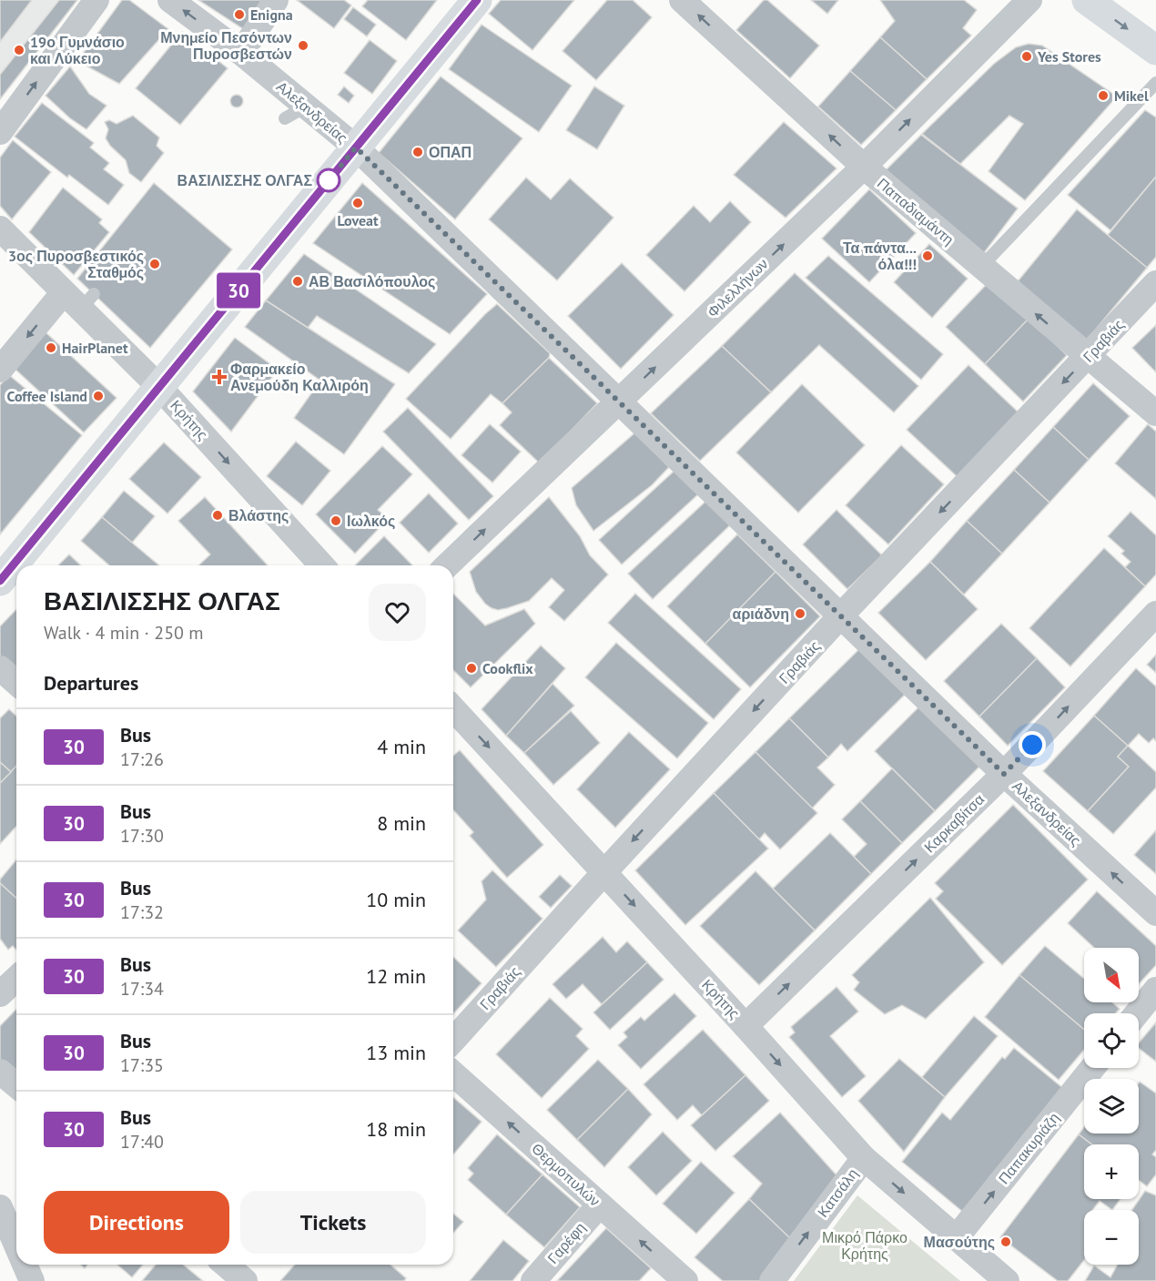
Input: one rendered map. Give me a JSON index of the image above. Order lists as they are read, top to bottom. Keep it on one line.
{"streets":{"street":["Αλεξανδρείας","Παπαδιαμάντη","Φιλελλήνων","Γραβιάς","Κρήτης","Καρκαβίτσα","Παπακυριάζη","Θερμοπυλών","Κατσάλη","Γαρέφη"]},"crossings":[["Αλεξανδρείας","Φιλελλήνων"],["Αλεξανδρείας","Γραβιάς"],["Αλεξανδρείας","Καρκαβίτσα"],["Παπαδιαμάντη","Φιλελλήνων"],["Παπαδιαμάντη","Γραβιάς"],["Γραβιάς","Κρήτης"],["Κρήτης","Καρκαβίτσα"],["Κρήτης","Παπακυριάζη"],["Κρήτης","Κατσάλη"],["Θερμοπυλών","Γαρέφη"]],"one_way":["Παπαδιαμάντη","Φιλελλήνων","Γραβιάς","Κρήτης","Καρκαβίτσα","Παπακυριάζη","Θερμοπυλών","Κατσάλη"],"parks":["Μικρό Πάρκο Κρήτης"],"places":{"other":["Enigna","Μνημείο Πεσόντων Πυροσβεστών","19ο Γυμνάσιο και Λύκειο","Yes Stores","Mikel","ΟΠΑΠ","ΒΑΣΙΛΙΣΣΗΣ ΟΛΓΑΣ","Loveat","Τα πάντα... όλα!!!","3ος Πυροσβεστικός Σταθμός","ΑΒ Βασιλόπουλος","HairPlanet","Coffee Island","Βλάστης","Ιωλκός","αριάδνη","Cookflix","Μασούτης"],"health":["Φαρμακείο Ανεμούδη Καλλιρόη"]},"lines":["bus line 30"],"north":"bottom right","page":{"on_map":"30","heading":[["ΒΑΣΙΛΙΣΣΗΣ ΟΛΓΑΣ","Walk · 4 min · 250 m"],"Departures"],"list":[{"mark":"30","name":"Bus","note":"17:26","value":"4 min"},{"mark":"30","name":"Bus","note":"17:30","value":"8 min"},{"mark":"30","name":"Bus","note":"17:32","value":"10 min"},{"mark":"30","name":"Bus","note":"17:34","value":"12 min"},{"mark":"30","name":"Bus","note":"17:35","value":"13 min"},{"mark":"30","name":"Bus","note":"17:40","value":"18 min"}],"map_buttons":["+","−"],"buttons":["Directions","Tickets"]}}
